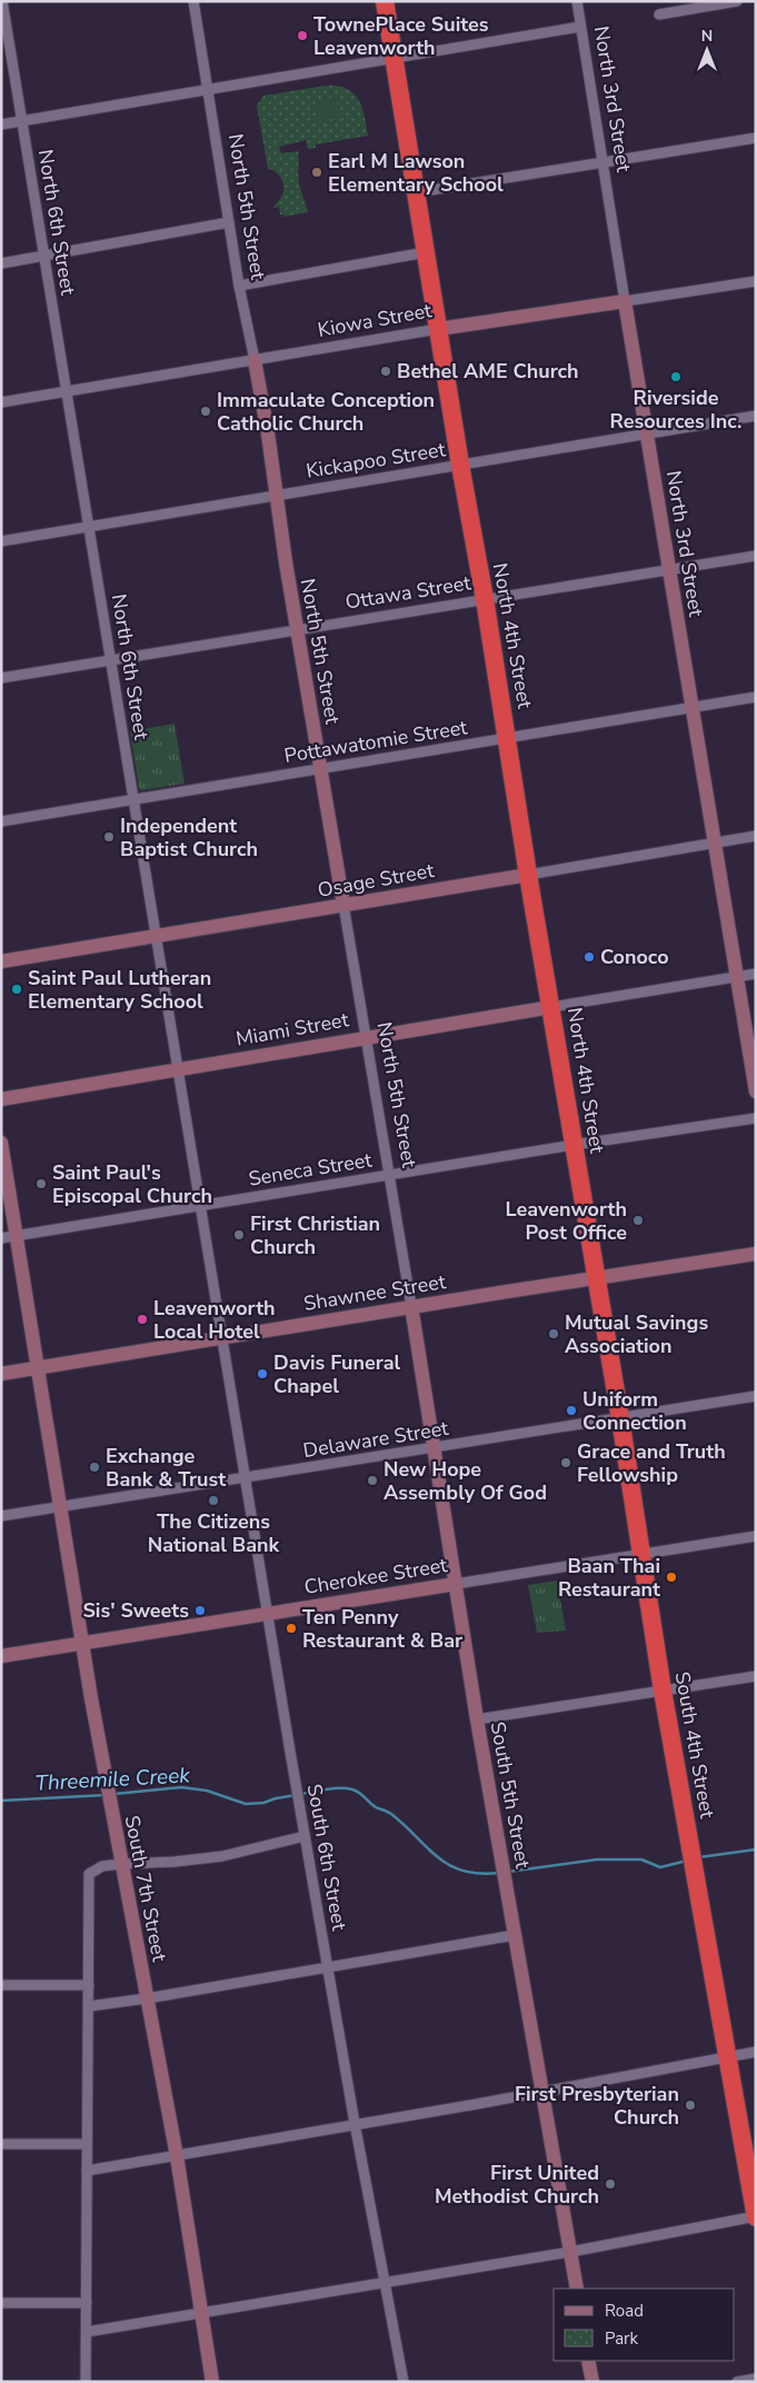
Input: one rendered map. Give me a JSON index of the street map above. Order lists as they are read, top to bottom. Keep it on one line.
{"streets":{"highway":["North 4th Street","South 4th Street"],"street":["North 3rd Street","North 5th Street","North 6th Street","Kiowa Street","Kickapoo Street","Ottawa Street","Pottawatomie Street","Osage Street","Miami Street","Seneca Street","Shawnee Street","Delaware Street","Cherokee Street","South 5th Street","South 6th Street","South 7th Street"]},"crossings":[["North 3rd Street","Kiowa Street"],["North 3rd Street","Kickapoo Street"],["North 3rd Street","Ottawa Street"],["North 3rd Street","Pottawatomie Street"],["North 3rd Street","Osage Street"],["North 3rd Street","Miami Street"],["North 5th Street","Kiowa Street"],["North 5th Street","Kickapoo Street"],["North 5th Street","Ottawa Street"],["North 5th Street","Pottawatomie Street"],["North 5th Street","Osage Street"],["North 5th Street","Miami Street"],["North 5th Street","Seneca Street"],["North 5th Street","Shawnee Street"],["North 5th Street","South 5th Street"],["North 6th Street","Kiowa Street"],["North 6th Street","Kickapoo Street"],["North 6th Street","Ottawa Street"],["North 6th Street","Pottawatomie Street"],["North 6th Street","Osage Street"],["North 6th Street","Miami Street"],["North 6th Street","Seneca Street"],["North 6th Street","Shawnee Street"],["North 6th Street","South 6th Street"],["Kiowa Street","North 4th Street"],["Kickapoo Street","North 4th Street"],["Ottawa Street","North 4th Street"],["North 4th Street","Pottawatomie Street"],["North 4th Street","Osage Street"],["North 4th Street","Miami Street"],["North 4th Street","Seneca Street"],["North 4th Street","Shawnee Street"],["North 4th Street","South 4th Street"],["Seneca Street","South 7th Street"],["Shawnee Street","South 4th Street"],["Shawnee Street","South 5th Street"],["Shawnee Street","South 6th Street"],["Shawnee Street","South 7th Street"],["Delaware Street","South 4th Street"],["Delaware Street","South 5th Street"],["Delaware Street","South 6th Street"],["Delaware Street","South 7th Street"],["Cherokee Street","South 4th Street"],["Cherokee Street","South 5th Street"],["Cherokee Street","South 6th Street"],["Cherokee Street","South 7th Street"]],"water":["Threemile Creek"],"places":["TownePlace Suites Leavenworth","Earl M Lawson Elementary School","Bethel AME Church","Riverside Resources Inc.","Immaculate Conception Catholic Church","Independent Baptist Church","Conoco","Saint Paul Lutheran Elementary School","Saint Paul's Episcopal Church","Leavenworth Post Office","First Christian Church","Leavenworth Local Hotel","Mutual Savings Association","Davis Funeral Chapel","Uniform Connection","Grace and Truth Fellowship","Exchange Bank & Trust","New Hope Assembly Of God","The Citizens National Bank","Baan Thai Restaurant","Sis' Sweets","Ten Penny Restaurant & Bar","First Presbyterian Church","First United Methodist Church"],"legend":["Road","Park"],"north":"top"}
